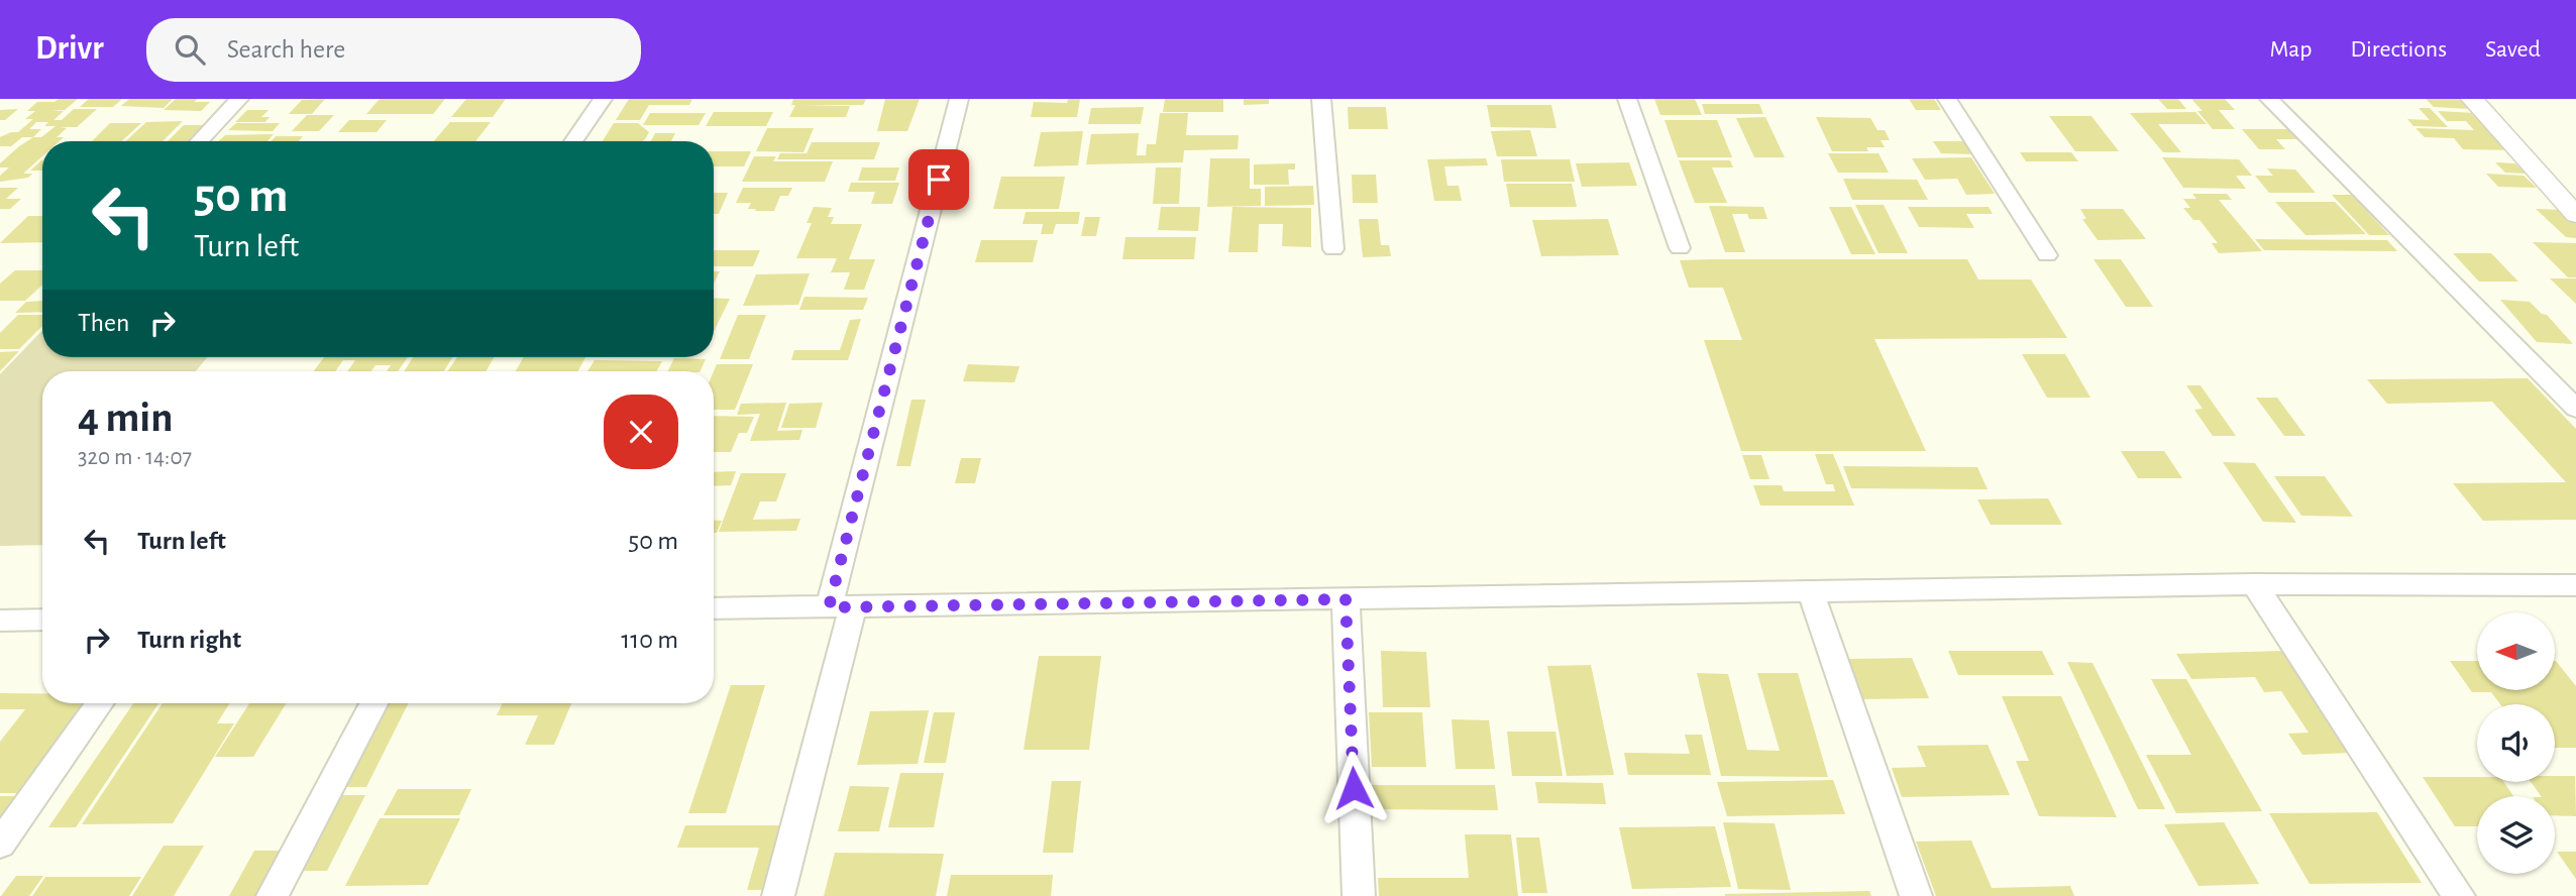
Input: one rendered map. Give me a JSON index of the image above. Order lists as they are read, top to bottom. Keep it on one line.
{"north":"left","page":{"header":"Drivr","search":"Search here","nav":["Map","Directions","Saved"],"turn":["50 m","Turn left"],"then":"Then","heading":["4 min","320 m · 14:07"],"list":[{"name":"Turn left","value":"50 m"},{"name":"Turn right","value":"110 m"}]}}
